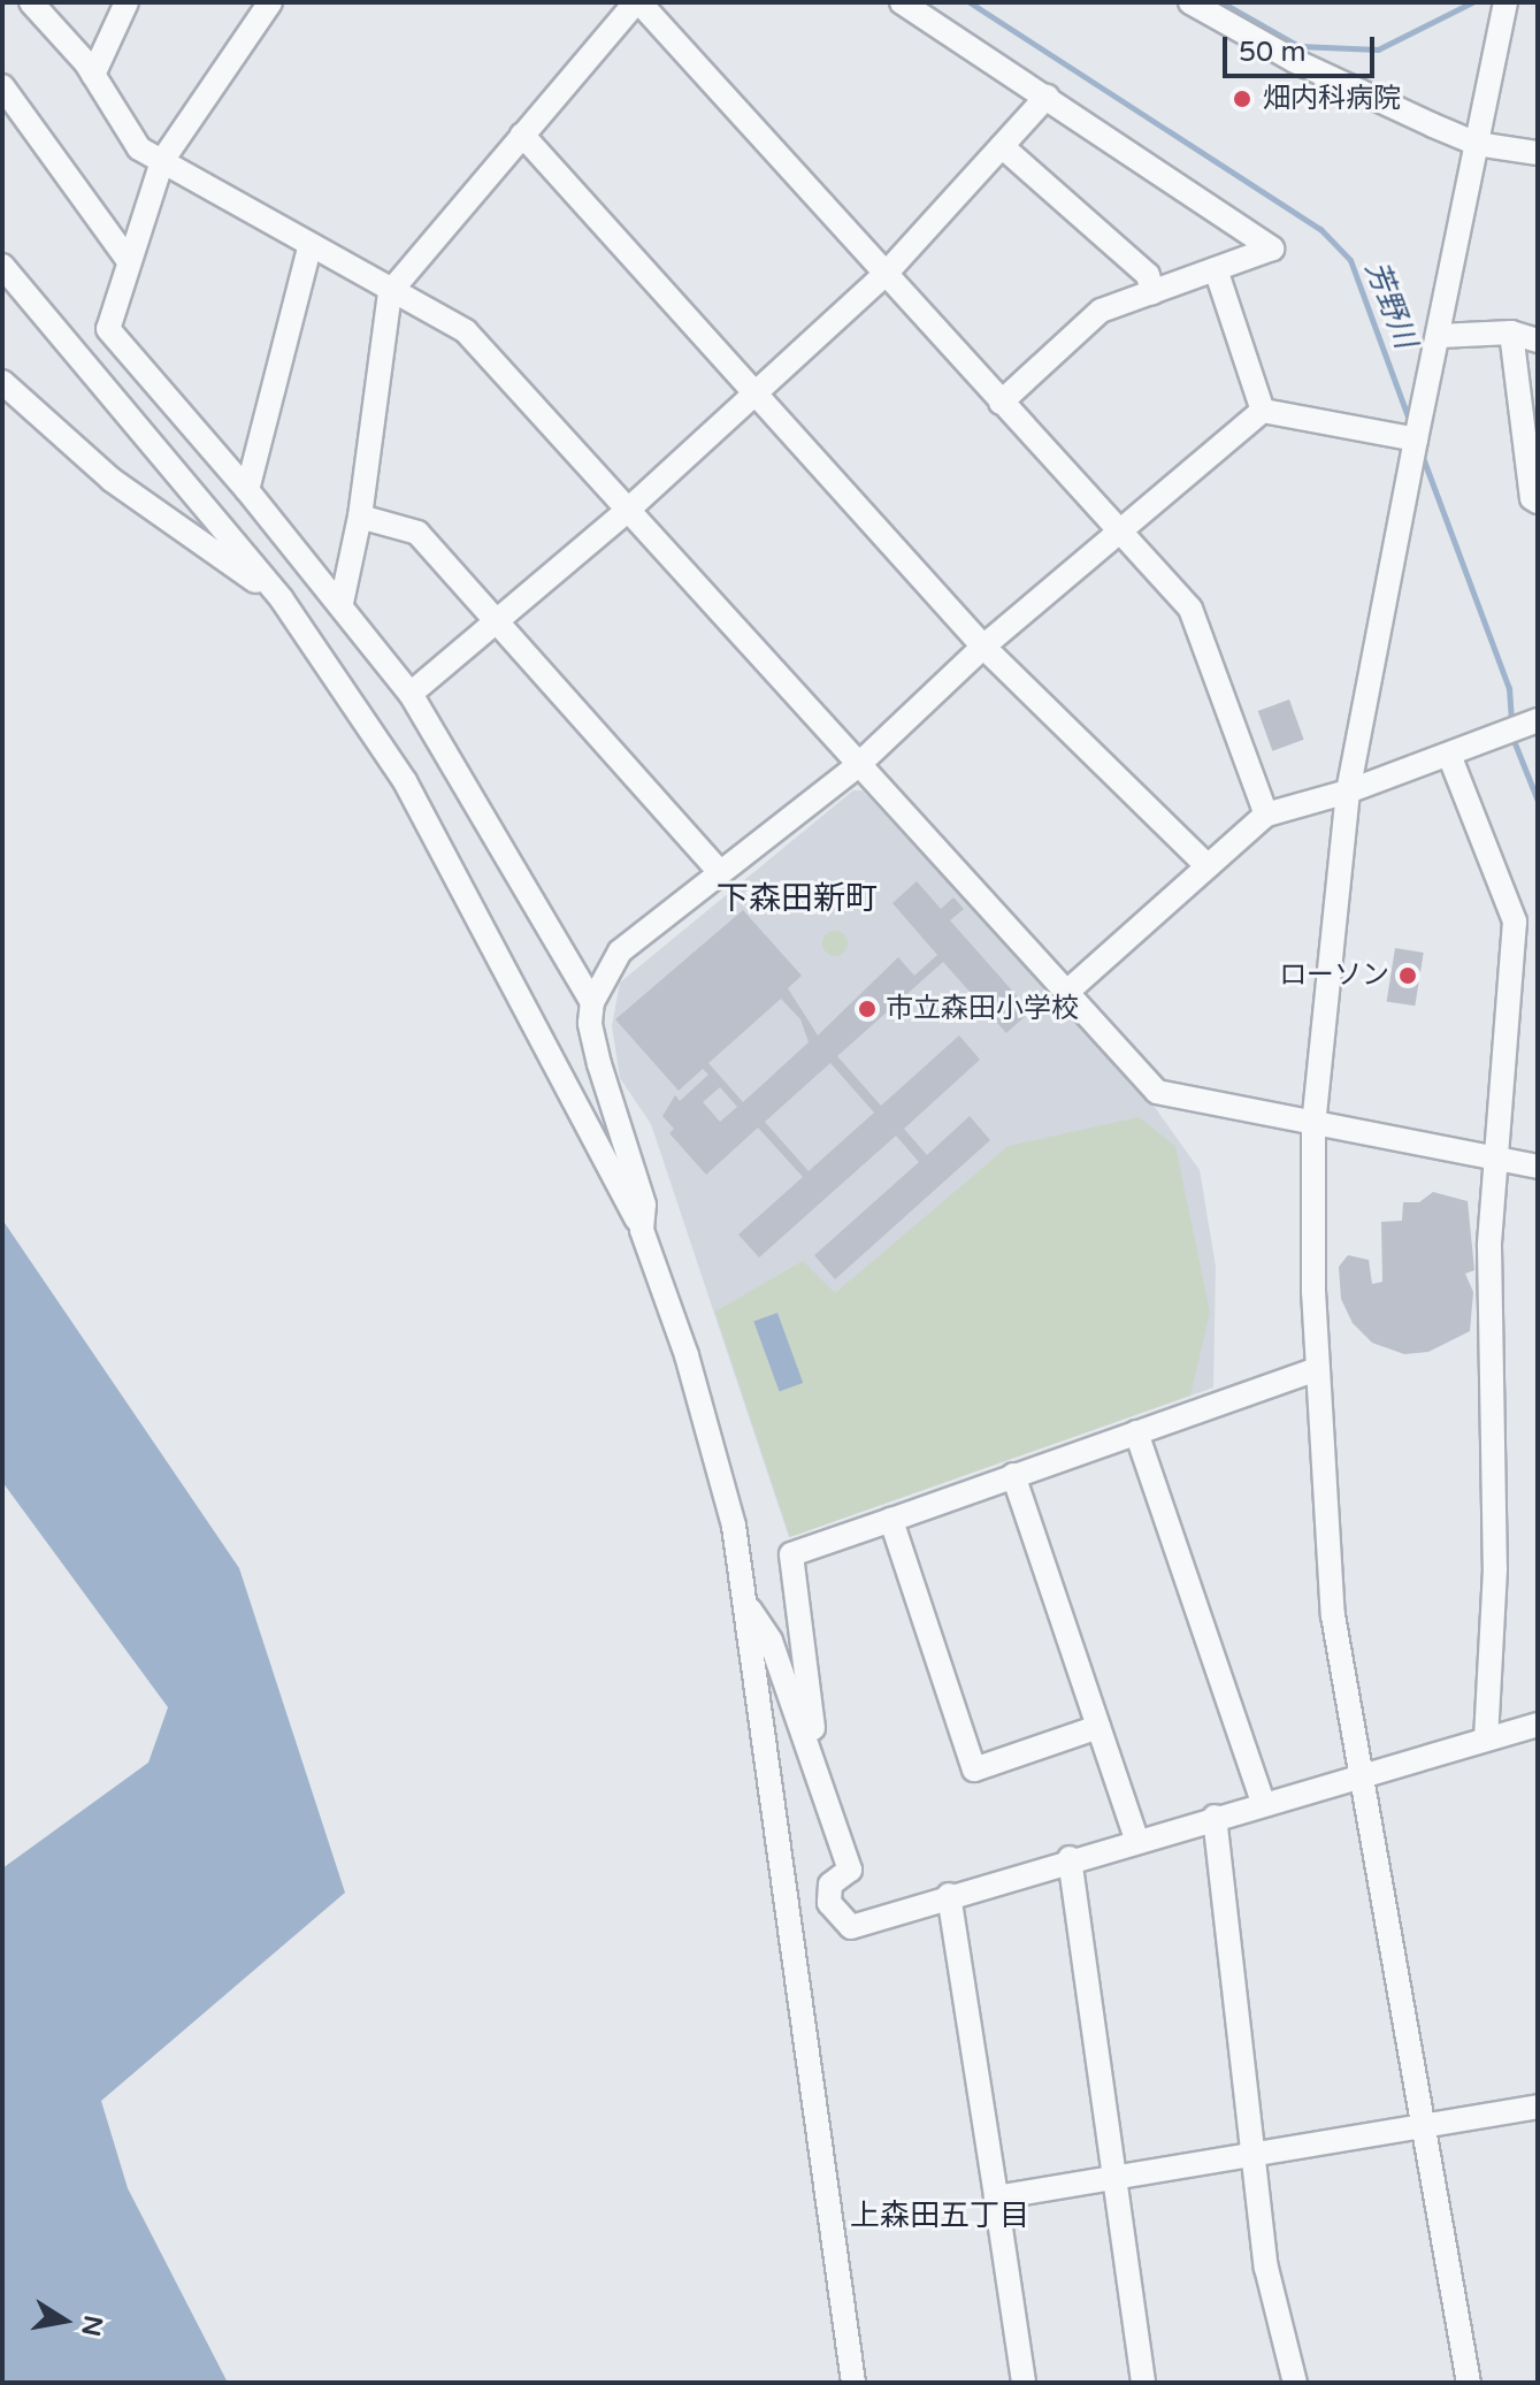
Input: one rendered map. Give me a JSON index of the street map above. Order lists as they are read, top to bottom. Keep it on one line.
{"districts":["下森田新町","上森田五丁目"],"water":["芳野川"],"places":["畑内科病院","ローソン","市立森田小学校"],"scale_bar":"50 m","north":"right"}
